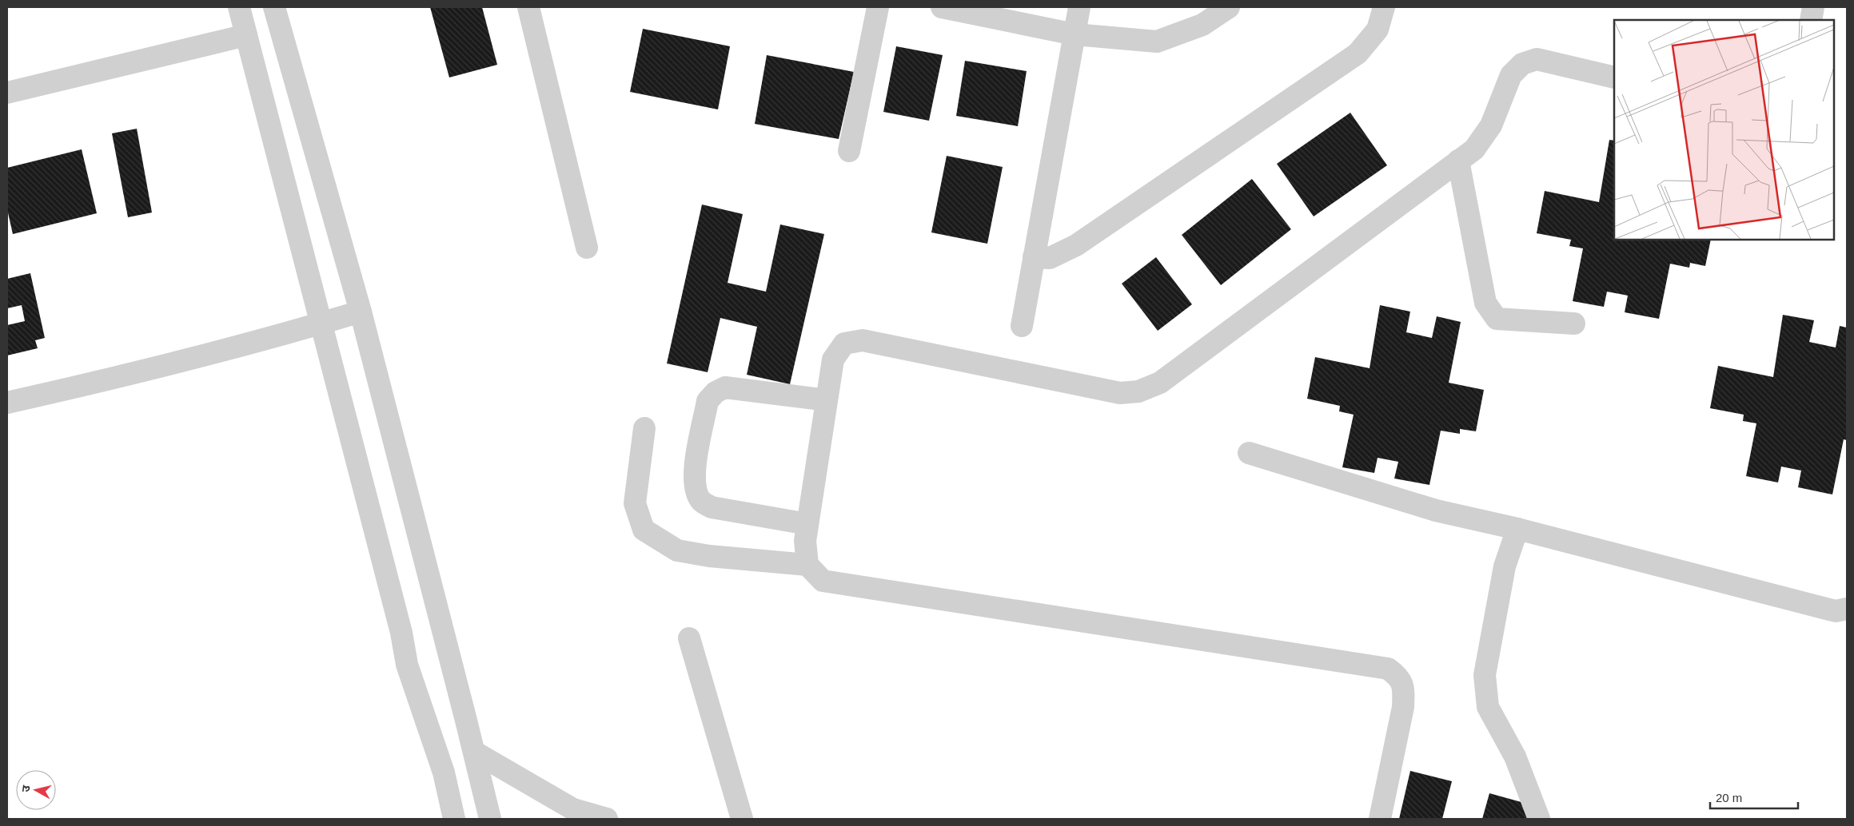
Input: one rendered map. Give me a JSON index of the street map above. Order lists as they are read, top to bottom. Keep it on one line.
{"scale_bar":"20 m","north":"left"}
